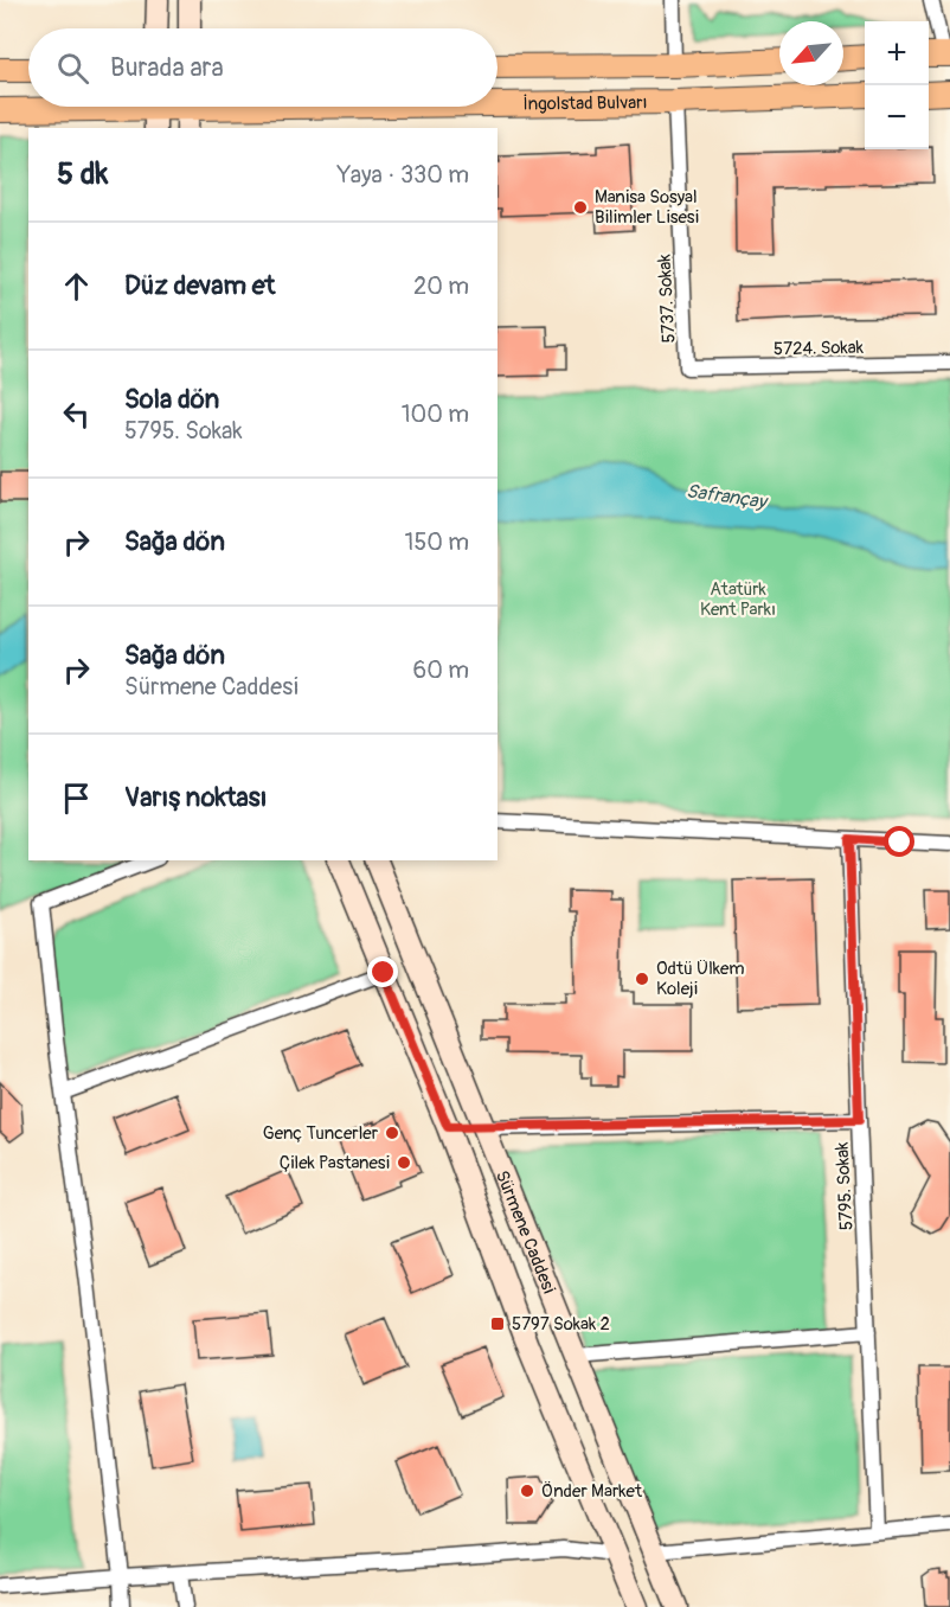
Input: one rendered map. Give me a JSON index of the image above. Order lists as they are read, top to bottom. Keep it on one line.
{"streets":{"main road":["İngolstad Bulvarı","Sürmene Caddesi"],"street":["5737. Sokak","5724. Sokak","5795. Sokak"]},"crossings":[["İngolstad Bulvarı","5737. Sokak"],["5737. Sokak","5724. Sokak"]],"water":["Safrançay"],"parks":["Atatürk Kent Parkı"],"places":{"other":["Manisa Sosyal Bilimler Lisesi","Odtü Ülkem Koleji","Genç Tuncerler","Çilek Pastanesi","Önder Market"],"transit":["5797 Sokak 2"]},"north":"bottom left","page":{"map_buttons":["+","−"],"search":"Burada ara","heading":["5 dk","Yaya · 330 m"],"list":[["Düz devam et","20 m"],["Sola dön","5795. Sokak","100 m"],["Sağa dön","150 m"],["Sağa dön","Sürmene Caddesi","60 m"],"Varış noktası"]}}
